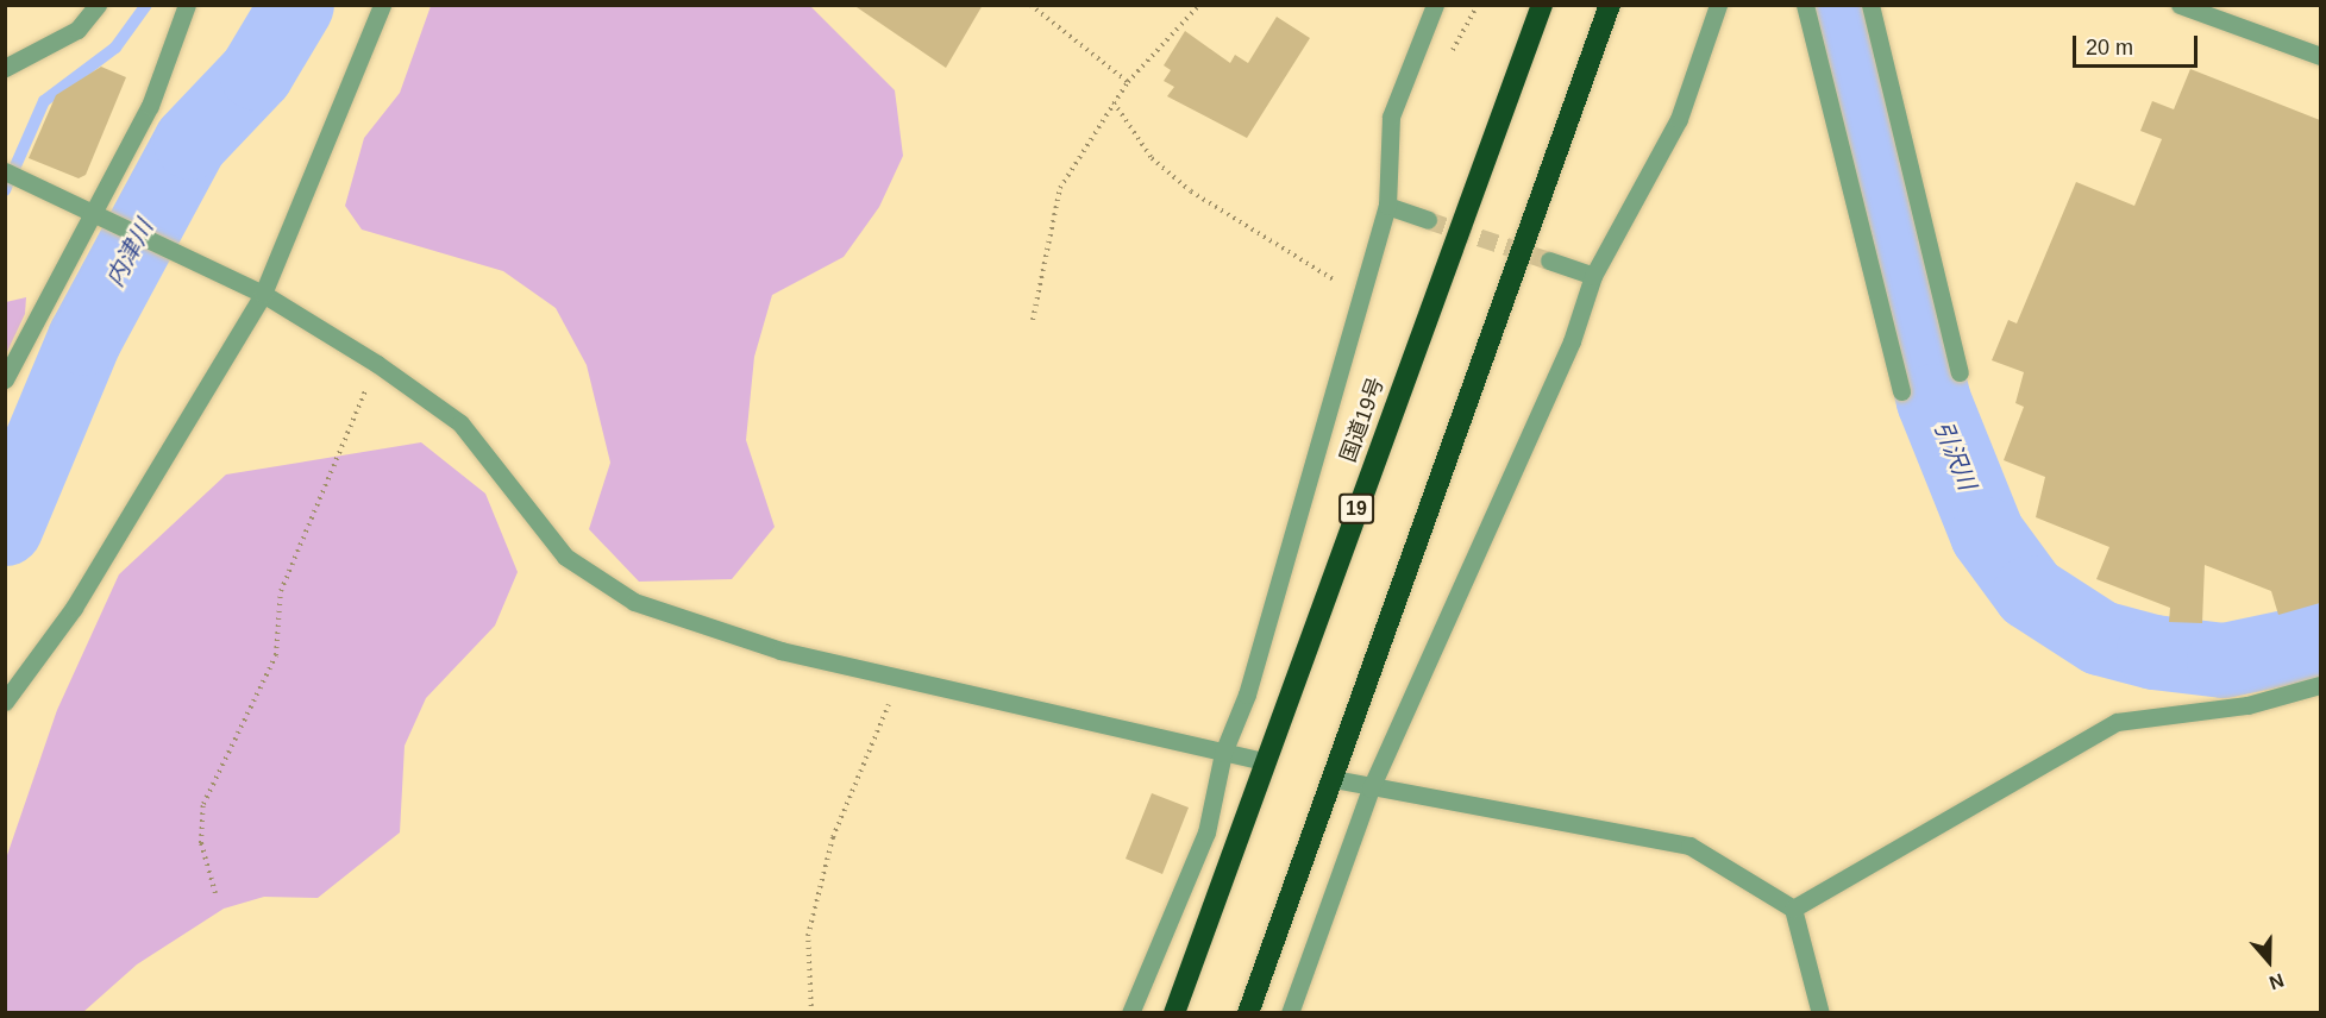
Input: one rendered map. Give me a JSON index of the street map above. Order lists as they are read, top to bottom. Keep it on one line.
{"streets":{"highway":["国道19号","19"]},"water":["内津川","引沢川"],"scale_bar":"20 m","north":"bottom"}
